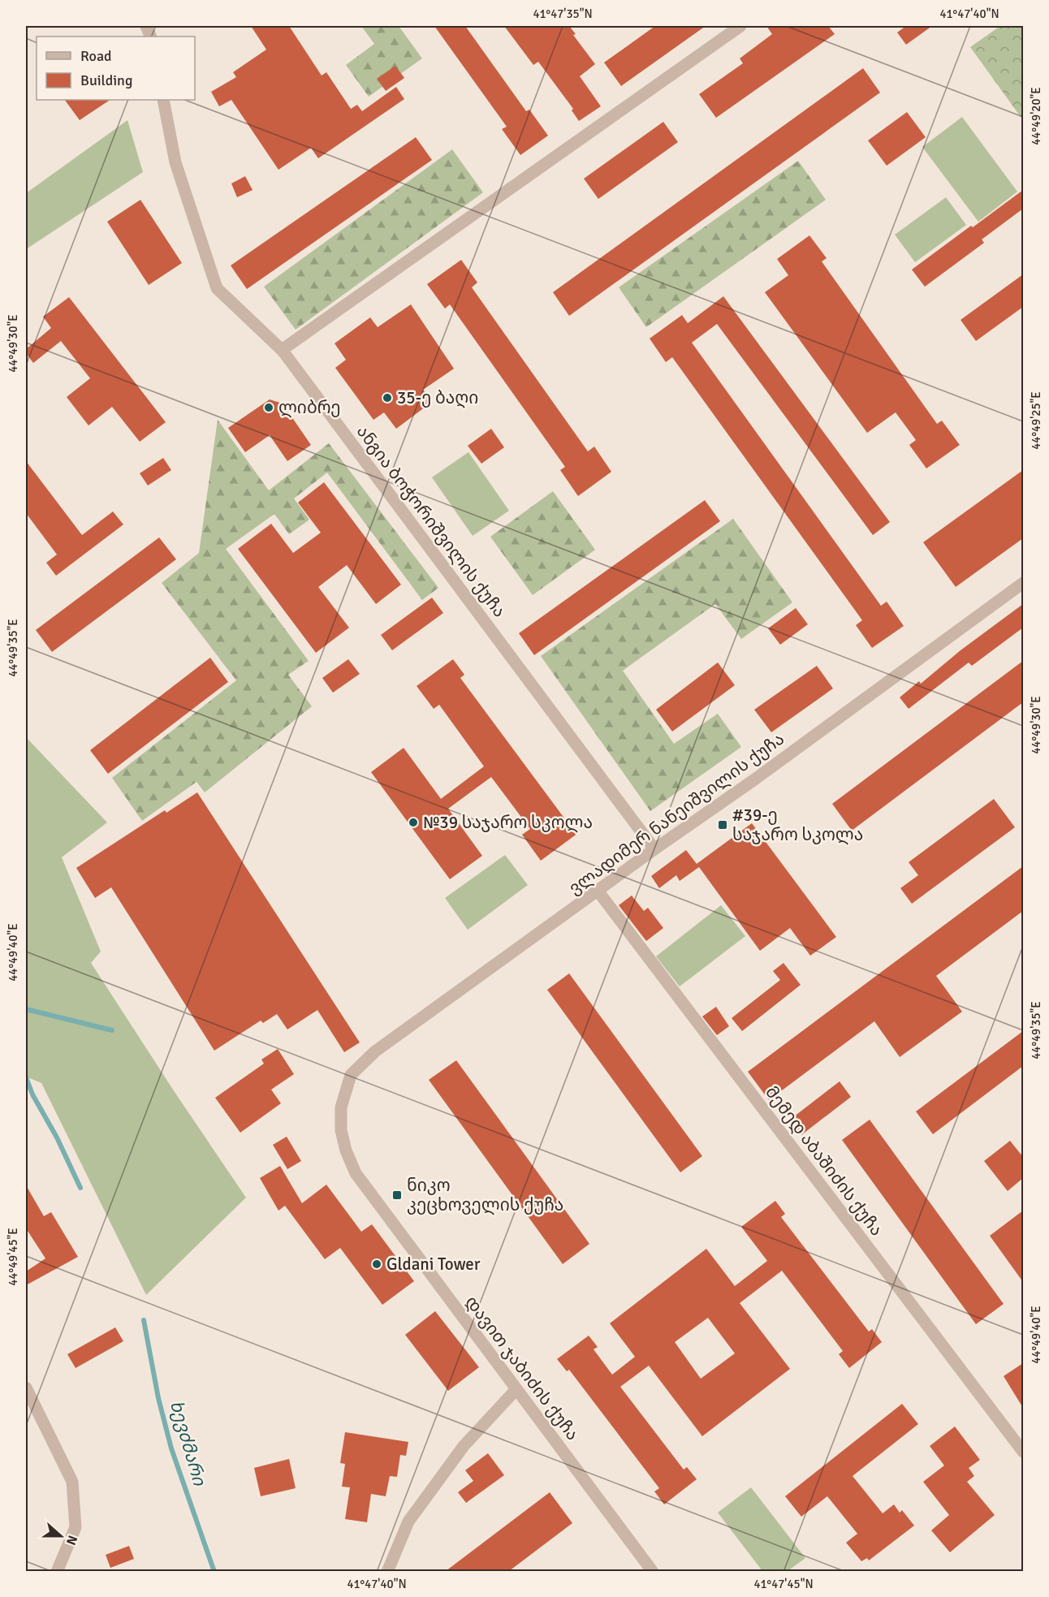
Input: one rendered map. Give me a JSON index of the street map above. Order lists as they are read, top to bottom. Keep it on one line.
{"streets":{"street":["ანგია ბოჭორიშვილის ქუჩა","ვლადიმერ ნანეიშვილის ქუჩა","მემედ აბაშიძის ქუჩა","დავით ჯაბიძის ქუჩა"]},"crossings":[["ანგია ბოჭორიშვილის ქუჩა","ვლადიმერ ნანეიშვილის ქუჩა"],["ვლადიმერ ნანეიშვილის ქუჩა","მემედ აბაშიძის ქუჩა"],["ვლადიმერ ნანეიშვილის ქუჩა","დავით ჯაბიძის ქუჩა"]],"water":["ხევძმარი"],"places":{"other":["35-ე ბაღი","ლიბრე","№39 საჯარო სკოლა","Gldani Tower"],"transit":["#39-ე საჯარო სკოლა","ნიკო კეცხოველის ქუჩა"]},"legend":["Road","Building"],"north":"right","coordinates":["41°47'35\"N","41°47'40\"N","44°49'20\"E","44°49'30\"E","44°49'25\"E","44°49'35\"E","44°49'40\"E","44°49'45\"E","41°47'45\"N"]}
